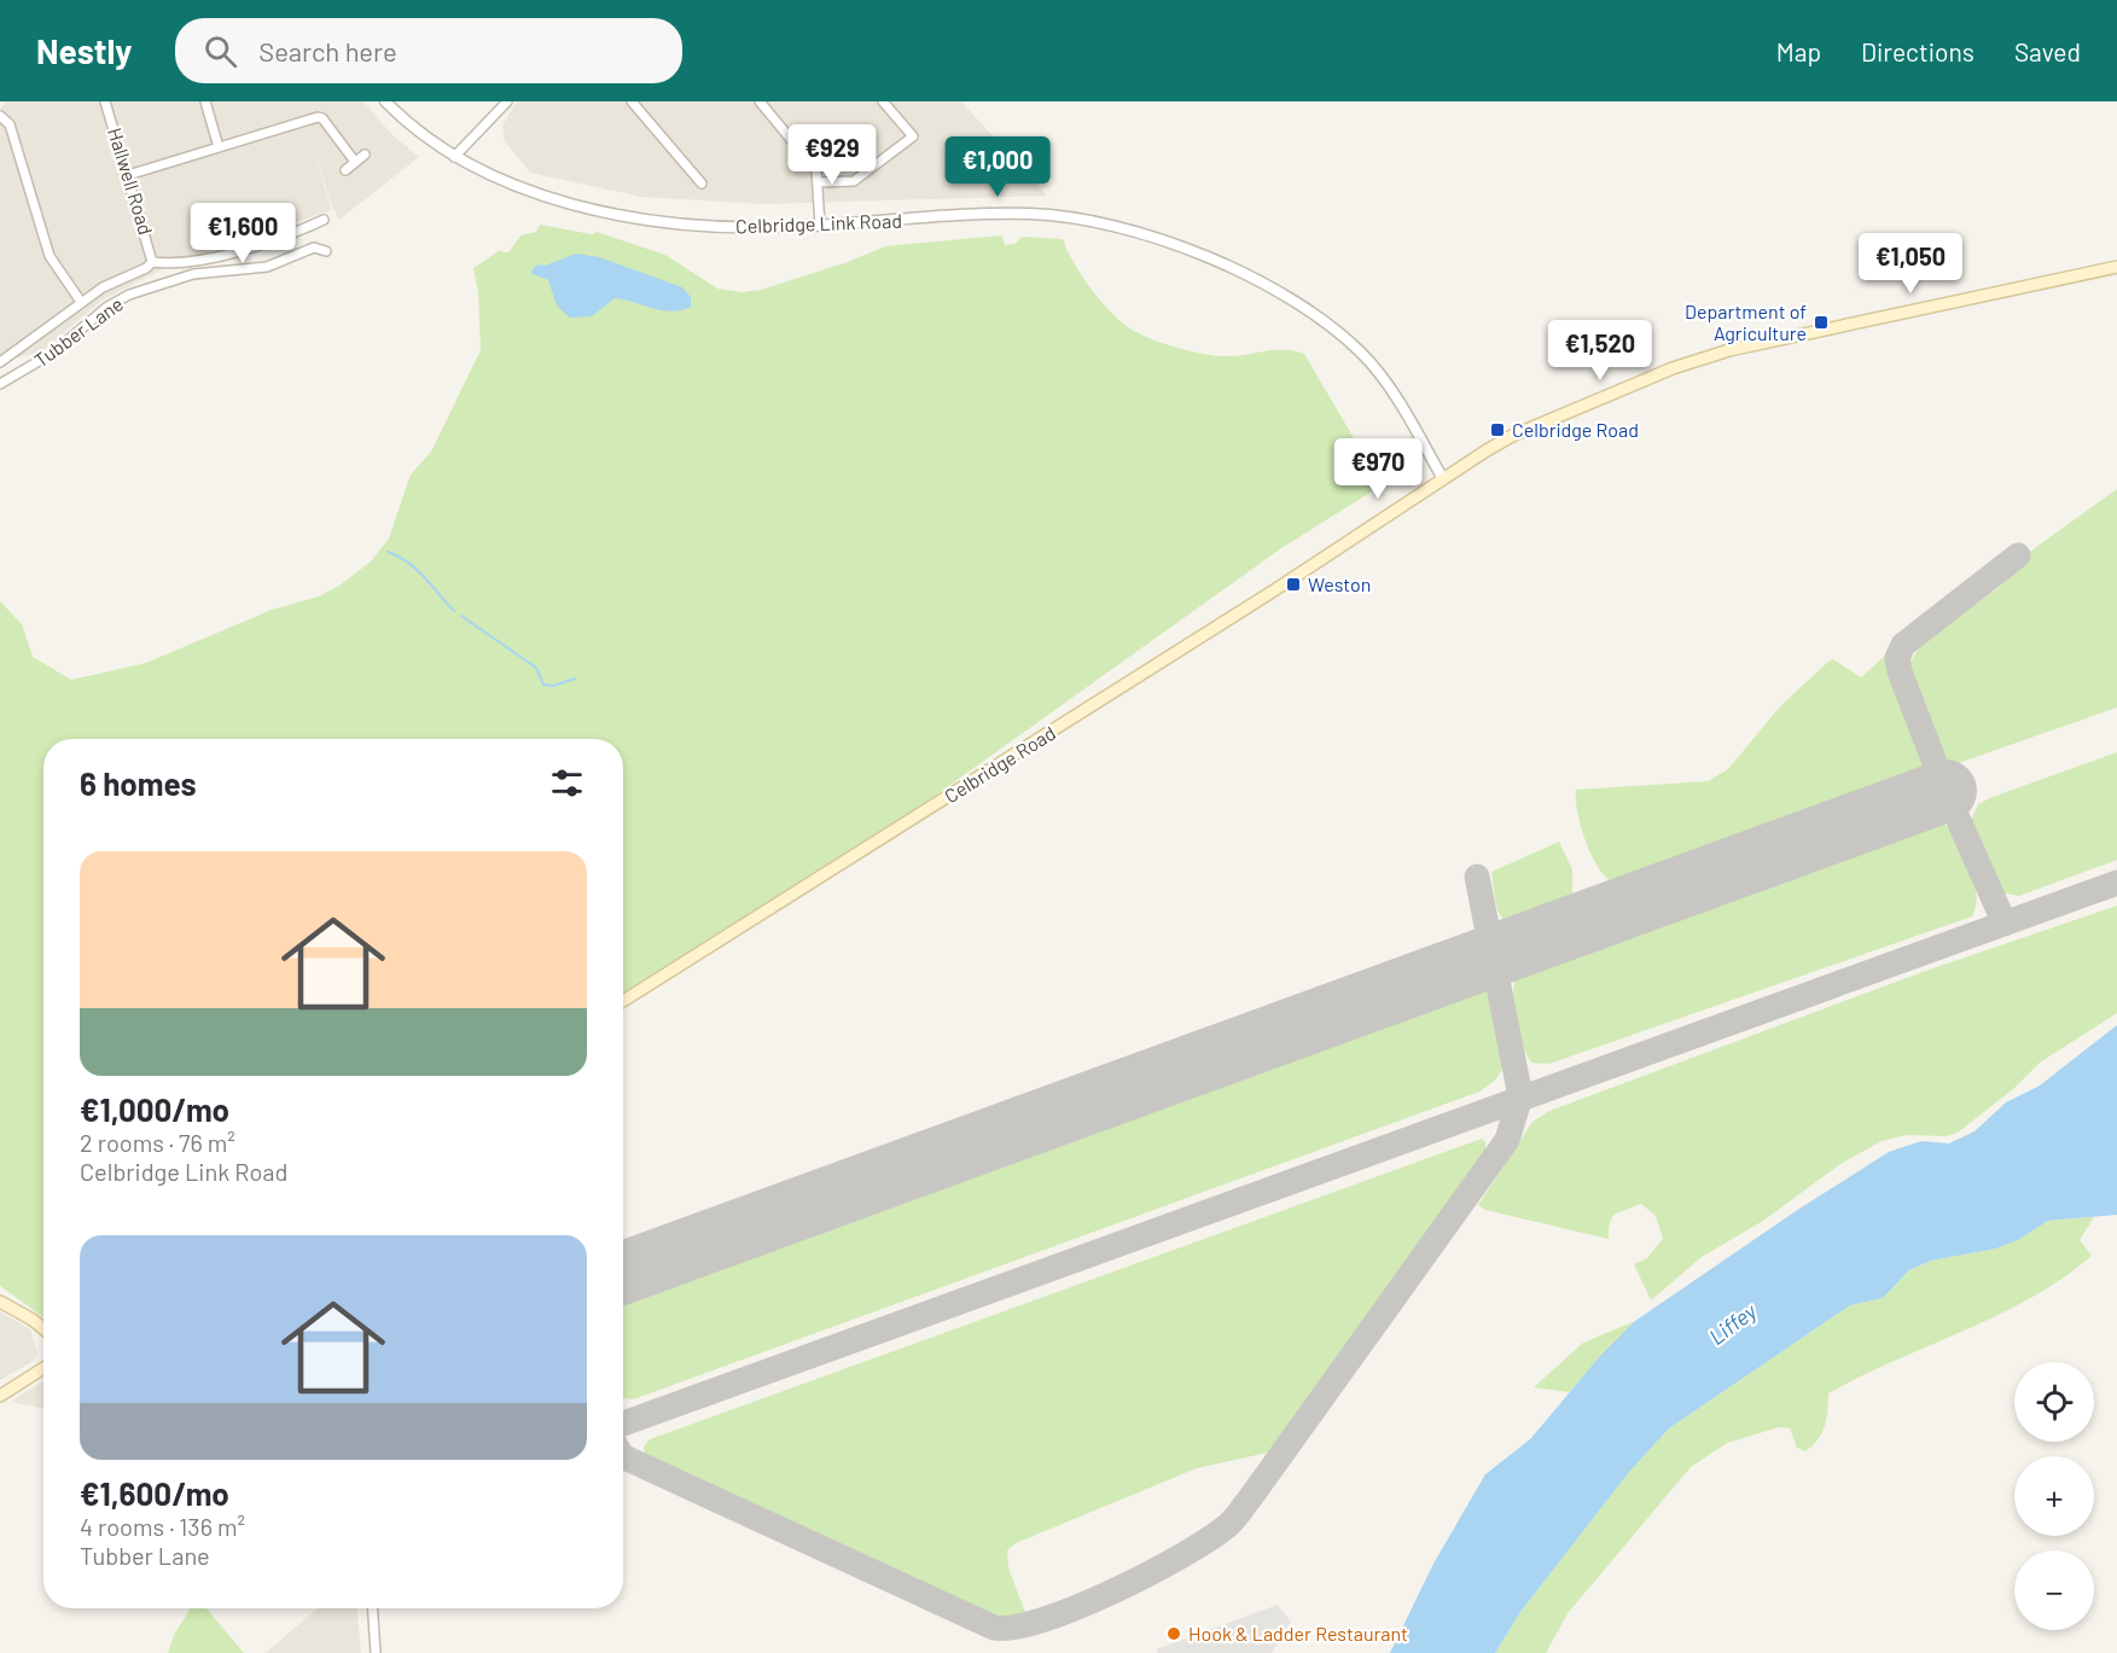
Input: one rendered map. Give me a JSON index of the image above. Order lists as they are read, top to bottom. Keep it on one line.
{"streets":{"main road":["Celbridge Road"],"street":["Hallwell Road","Celbridge Link Road","Tubber Lane"]},"crossings":[["Celbridge Link Road","Celbridge Road"]],"water":["Liffey"],"places":{"transit":["Department of Agriculture","Celbridge Road","Weston"],"other":["Hook & Ladder Restaurant"]},"page":{"header":"Nestly","search":"Search here","nav":["Map","Directions","Saved"],"price":["€929","€1,000","€1,600","€1,050","€1,520","€970"],"heading":"6 homes","list":[{"name":"€1,000/mo","note":"2 rooms · 76 m² · Celbridge Link Road"},{"name":"€1,600/mo","note":"4 rooms · 136 m² · Tubber Lane"}],"map_buttons":["+","−"]}}
